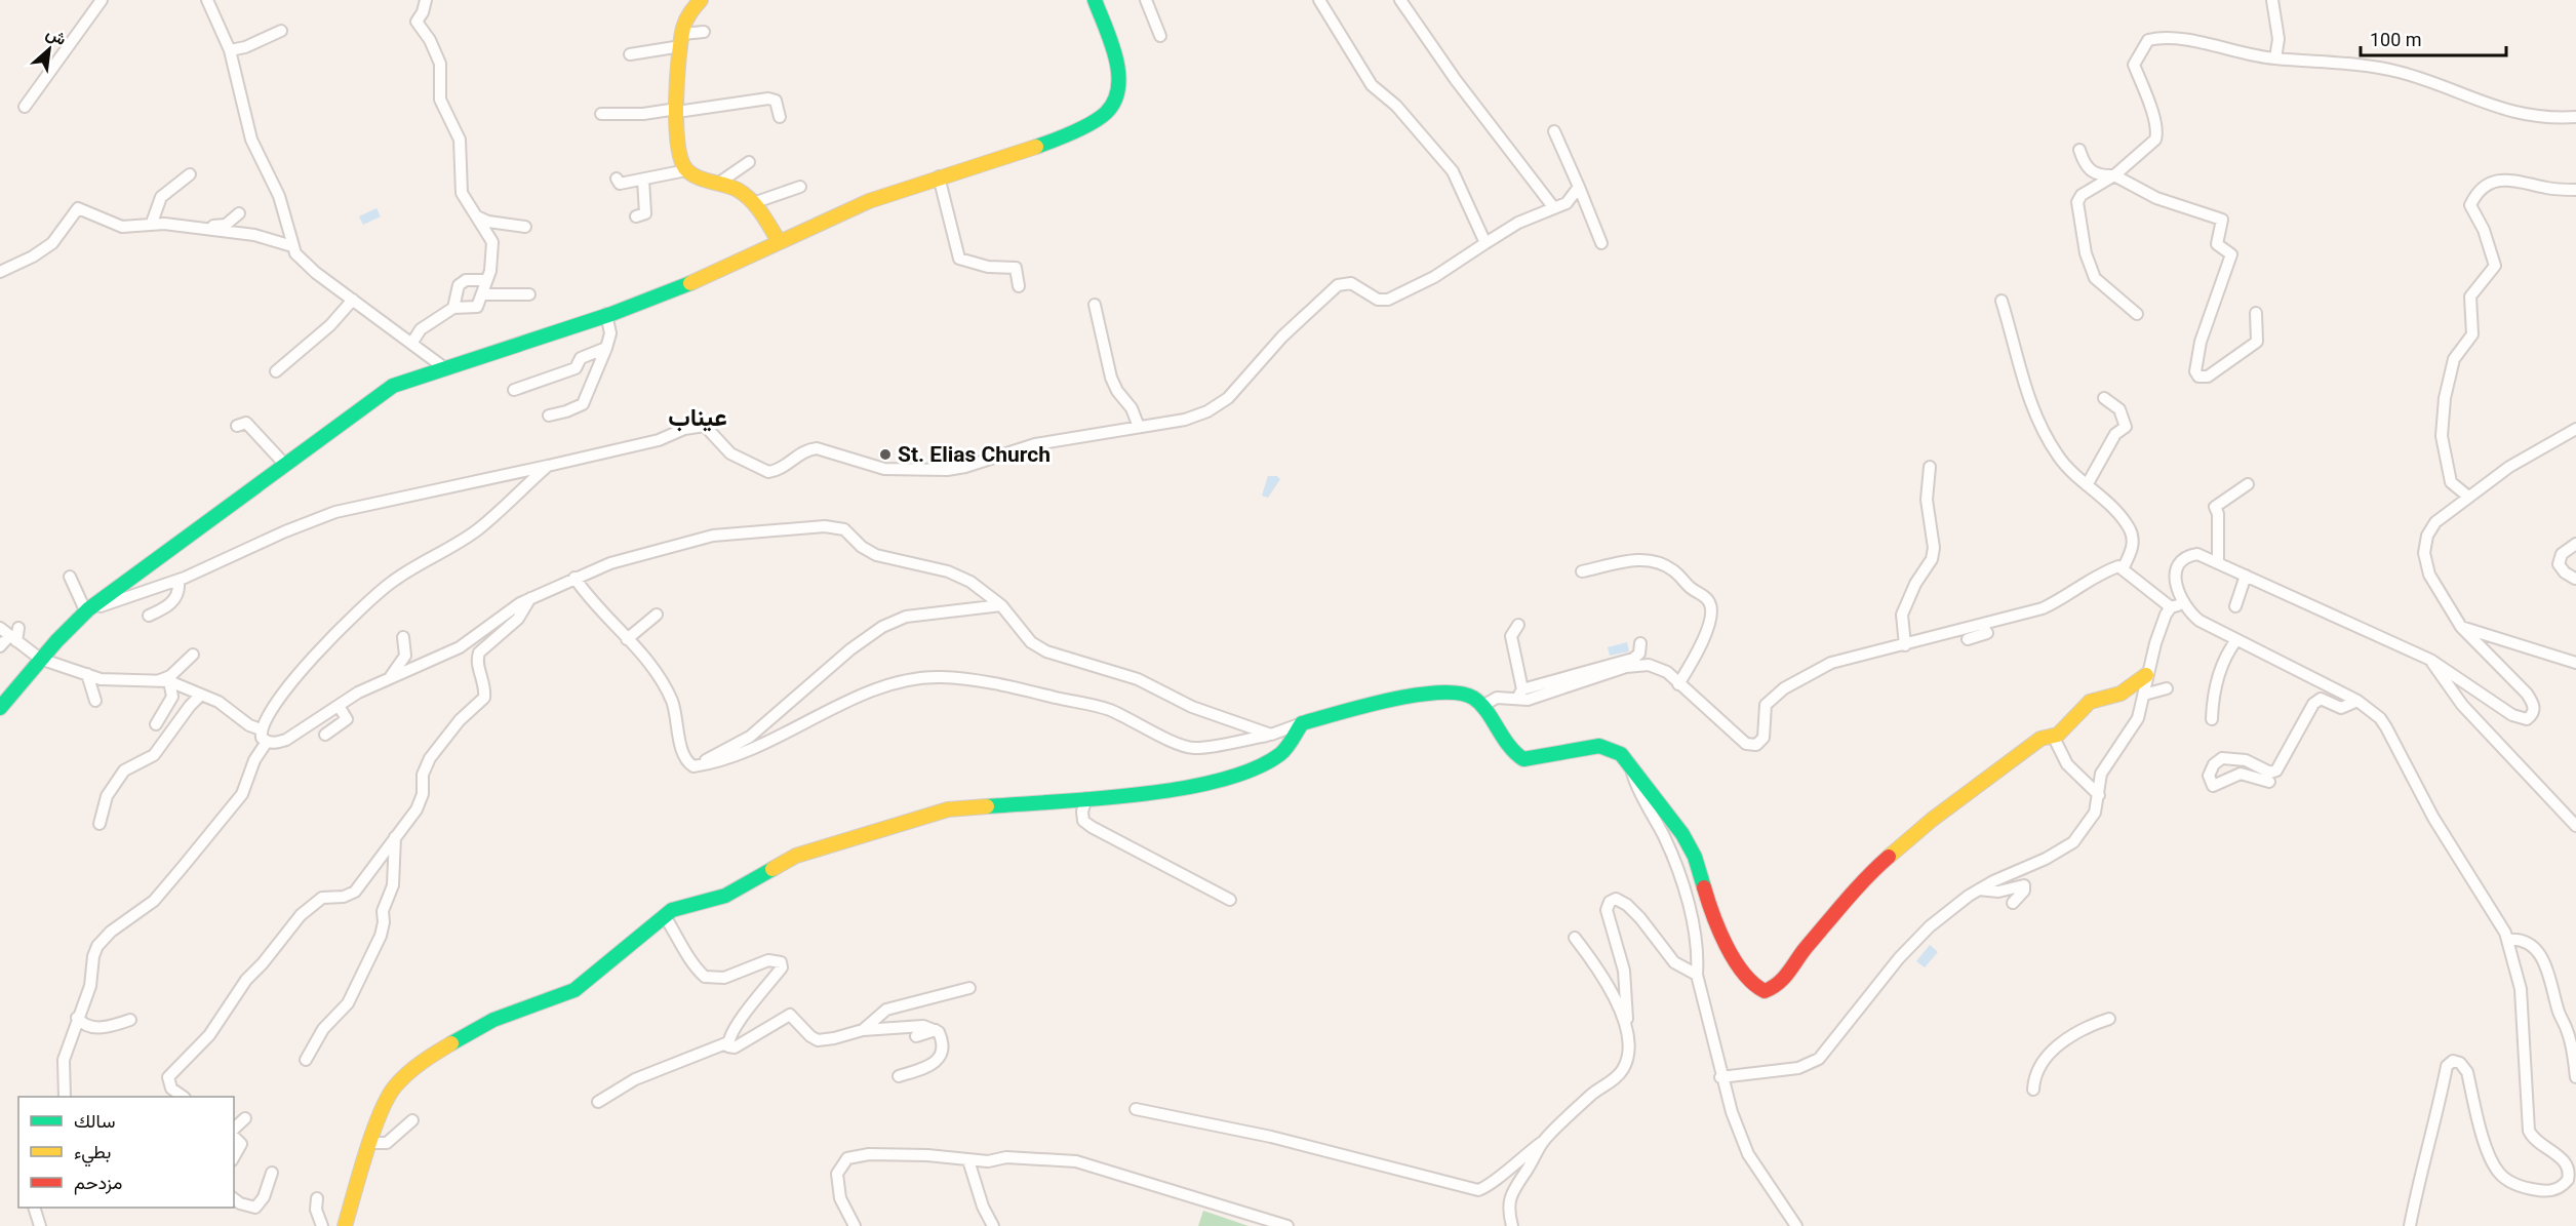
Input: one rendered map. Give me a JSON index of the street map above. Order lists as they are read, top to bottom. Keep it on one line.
{"districts":["عيناب"],"places":["St. Elias Church"],"legend":["سالك","بطيء","مزدحم"],"scale_bar":"100 m","north":"top right"}
